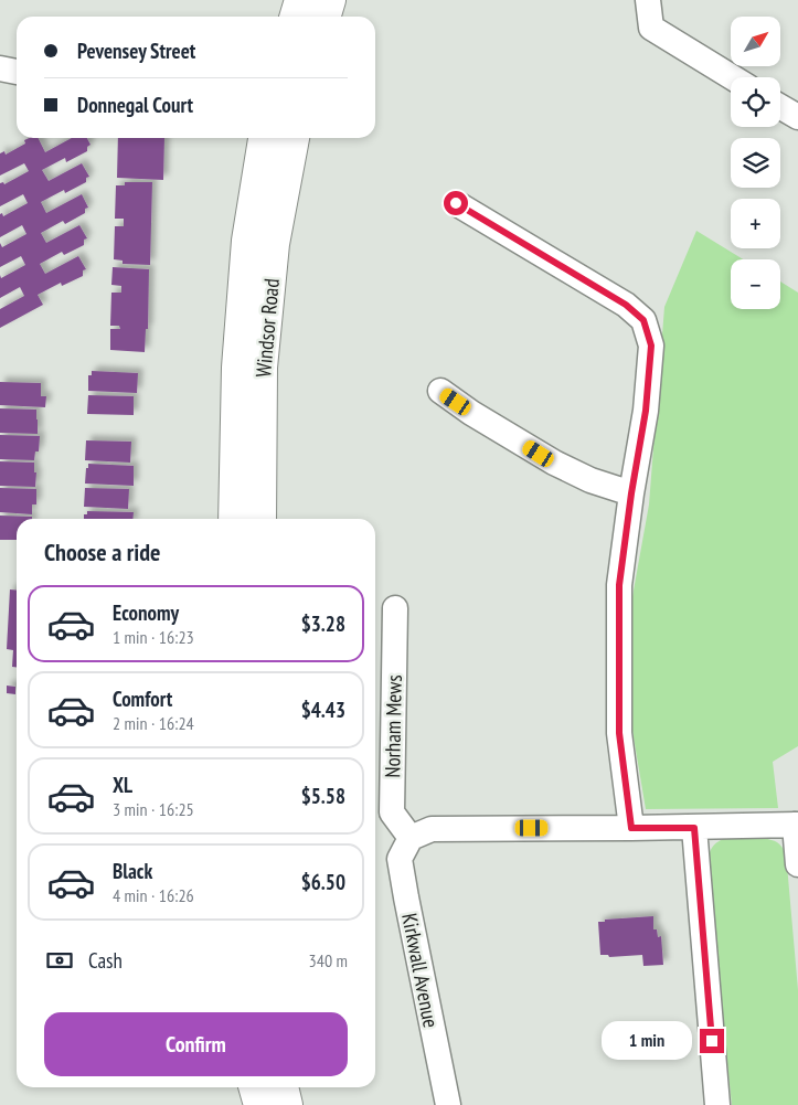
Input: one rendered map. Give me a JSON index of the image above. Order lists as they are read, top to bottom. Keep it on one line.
{"streets":{"main road":["Windsor Road"],"street":["Norham Mews","Kirkwall Avenue"]},"crossings":[["Norham Mews","Kirkwall Avenue"]],"north":"top right","page":{"map_buttons":["+","−"],"banner":["Pevensey Street","Donnegal Court"],"heading":"Choose a ride","list":[{"name":"Economy","note":"1 min · 16:23","value":"$3.28"},{"name":"Comfort","note":"2 min · 16:24","value":"$4.43"},{"name":"XL","note":"3 min · 16:25","value":"$5.58"},{"name":"Black","note":"4 min · 16:26","value":"$6.50"}],"pay":["Cash","340 m"],"buttons":"Confirm","bubble":"1 min"}}
